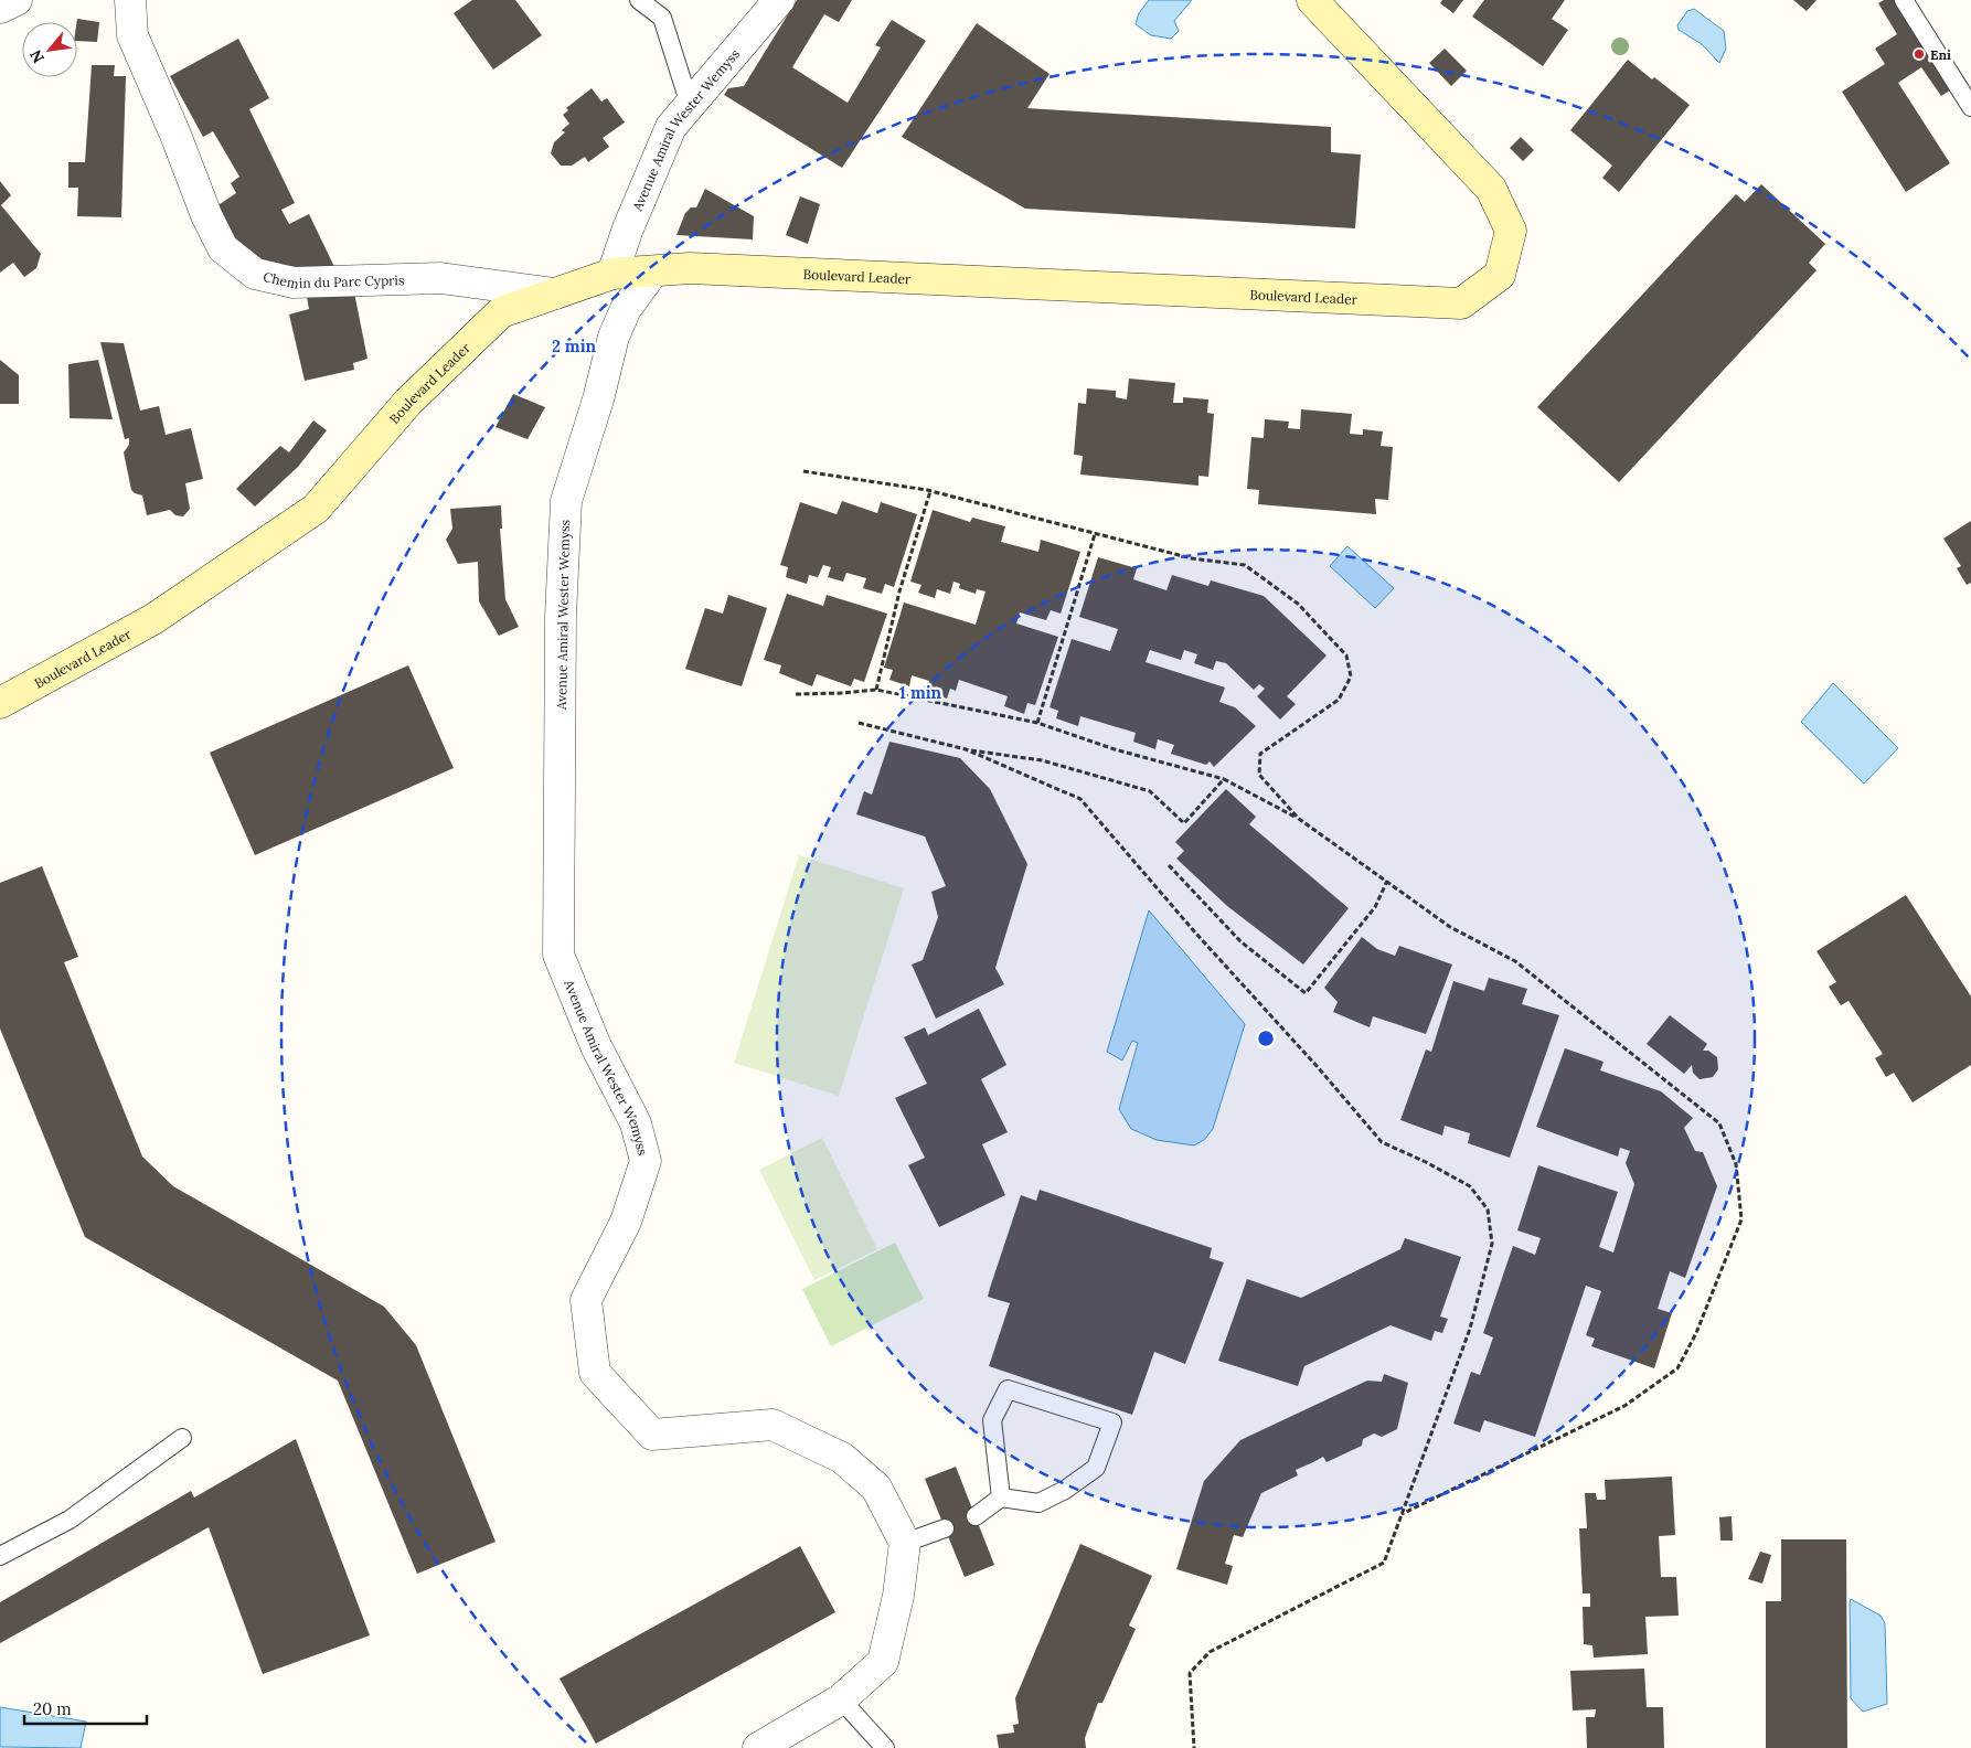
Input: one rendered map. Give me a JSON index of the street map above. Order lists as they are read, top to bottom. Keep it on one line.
{"streets":{"street":["Avenue Amiral Wester Wemyss","Boulevard Leader","Chemin du Parc Cypris"]},"crossings":[["Avenue Amiral Wester Wemyss","Boulevard Leader"],["Boulevard Leader","Chemin du Parc Cypris"]],"places":["Eni"],"scale_bar":"20 m","north":"bottom left","rings":["2 min","1 min"]}
